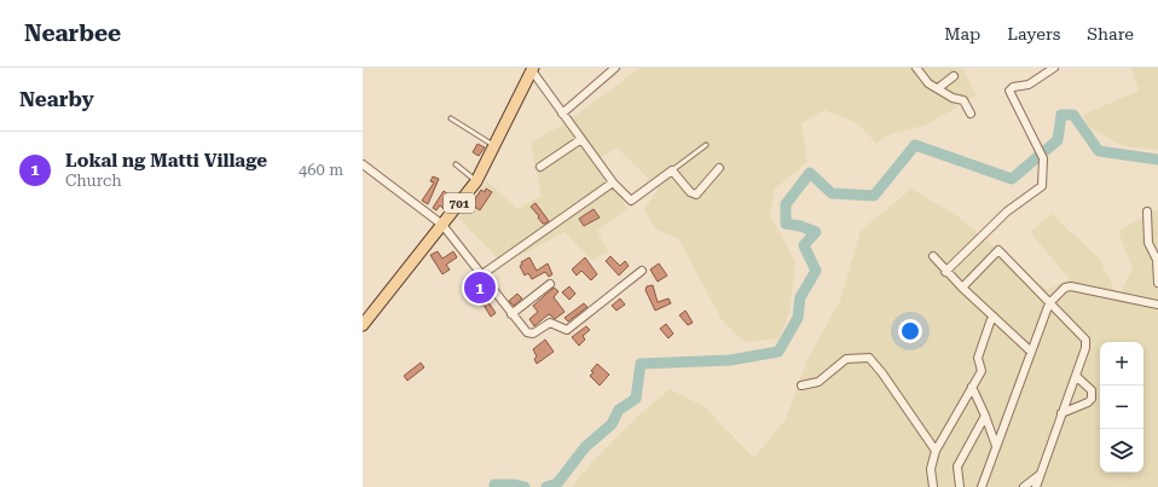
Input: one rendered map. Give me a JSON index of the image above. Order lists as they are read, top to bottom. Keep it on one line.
{"streets":{"main road":["701"]},"page":{"header":"Nearbee","nav":["Map","Layers","Share"],"heading":"Nearby","list":[{"mark":"1","name":"Lokal ng Matti Village","note":"Church","value":"460 m"}],"pins":"1","map_buttons":["+","−"]}}
